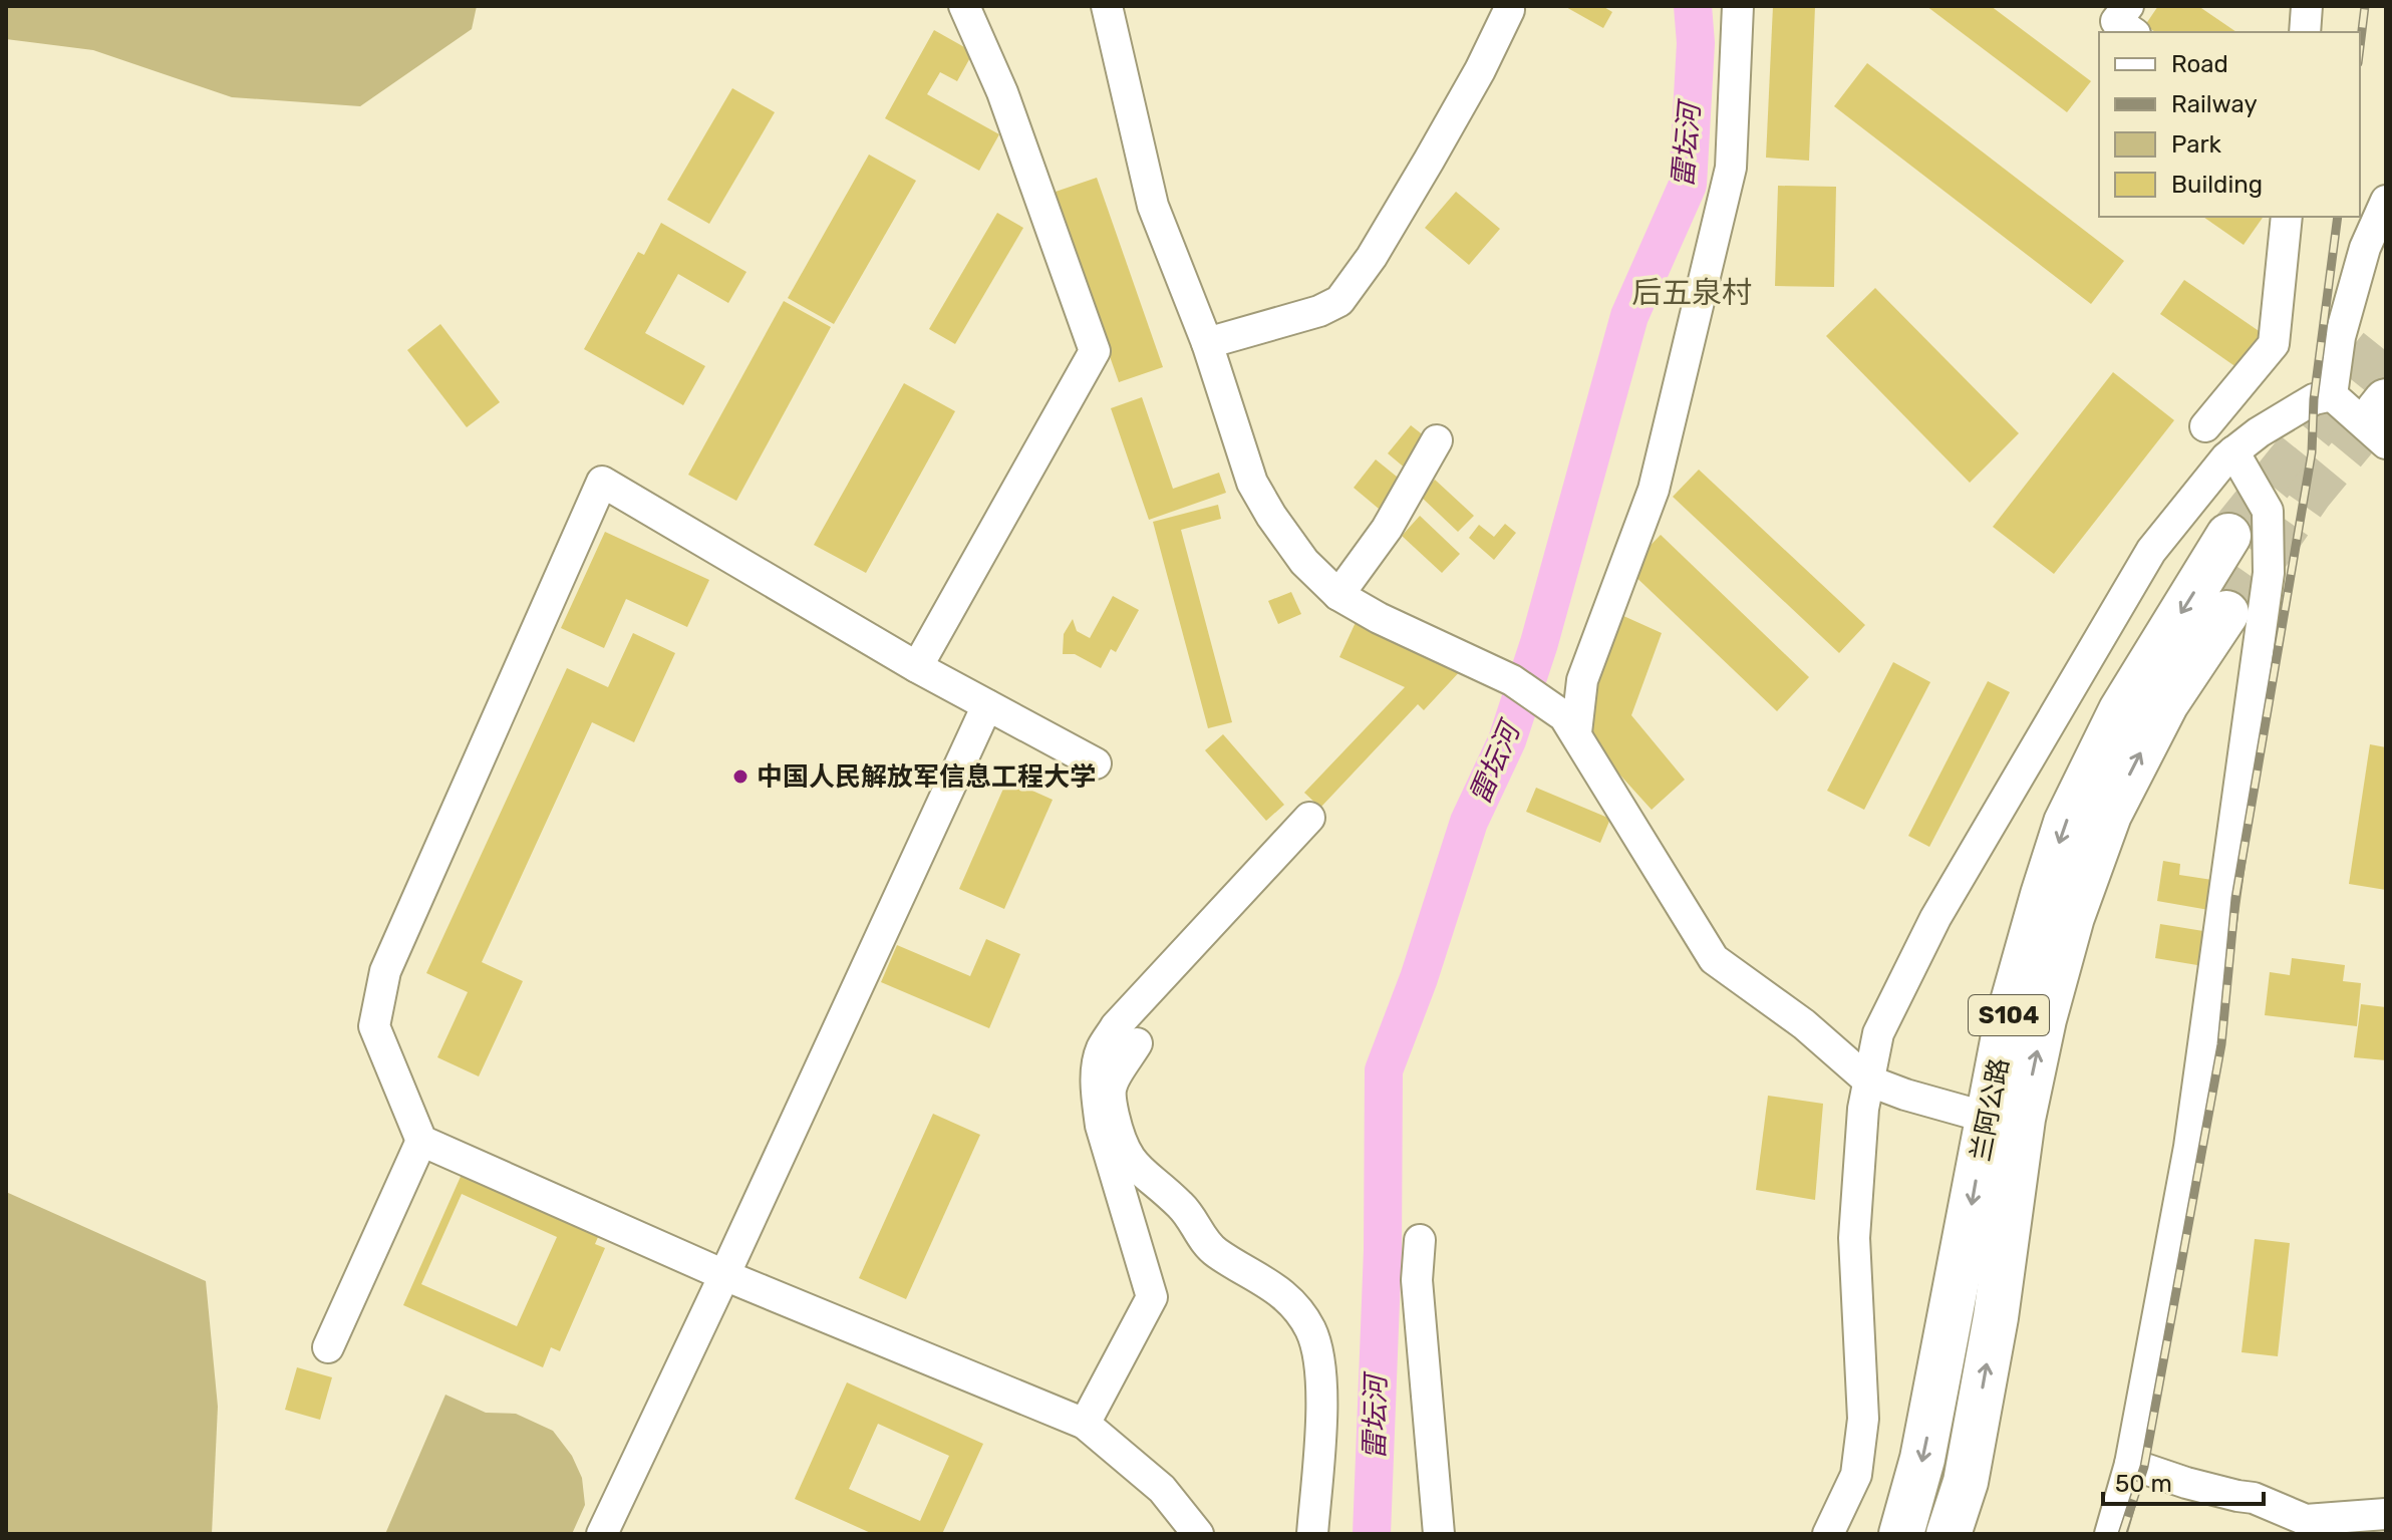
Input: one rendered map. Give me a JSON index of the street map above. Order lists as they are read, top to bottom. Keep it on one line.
{"streets":{"highway":["S104","兰阿公路"]},"districts":["后五泉村"],"water":["雷坛河"],"places":["中国人民解放军信息工程大学"],"legend":["Road","Railway","Park","Building"],"scale_bar":"50 m"}
